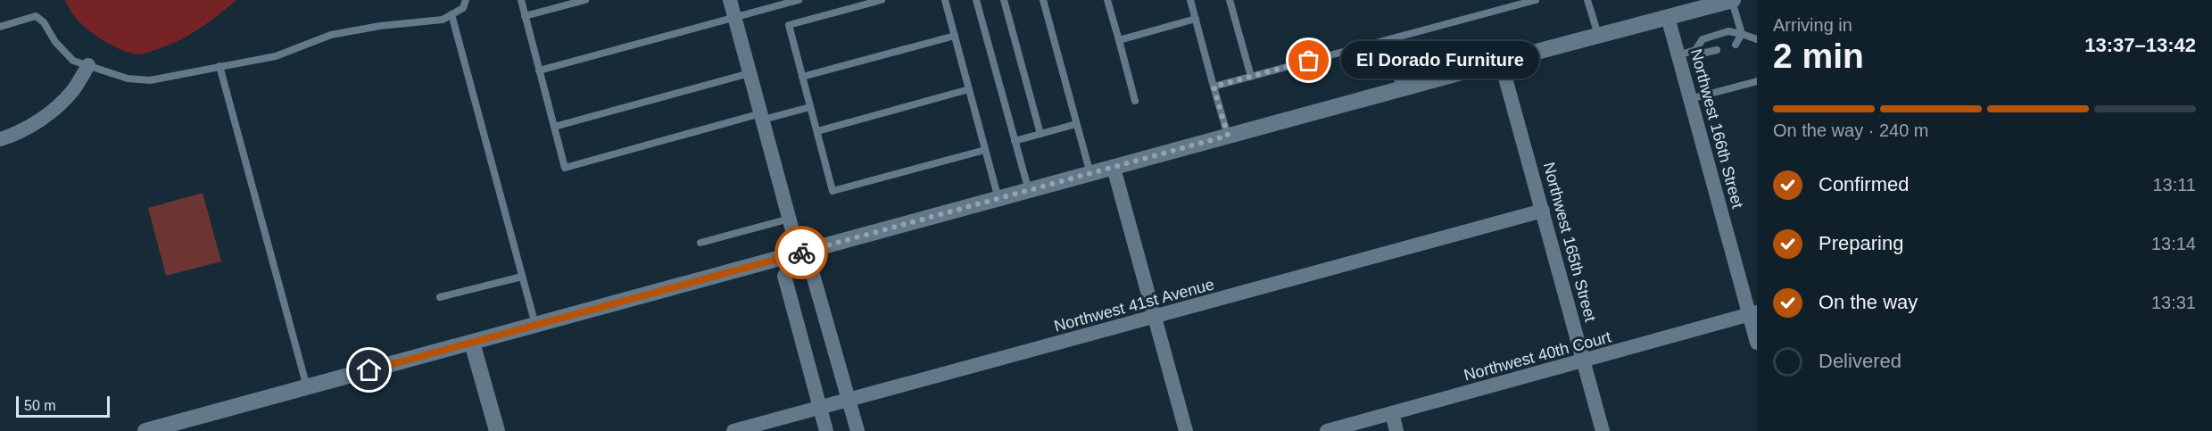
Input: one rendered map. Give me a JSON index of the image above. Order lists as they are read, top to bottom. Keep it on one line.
{"streets":{"street":["Northwest 166th Street","Northwest 165th Street","Northwest 41st Avenue","Northwest 40th Court"]},"crossings":[["Northwest 166th Street","Northwest 40th Court"],["Northwest 165th Street","Northwest 41st Avenue"],["Northwest 165th Street","Northwest 40th Court"]],"places":["El Dorado Furniture"],"scale_bar":"50 m","page":{"heading":["2 min","Arriving in","13:37–13:42"],"bubble":"El Dorado Furniture","bar":"On the way · 240 m","list":[["Confirmed","13:11"],["Preparing","13:14"],["On the way","13:31"],"Delivered"],"scale":"50 m"}}
